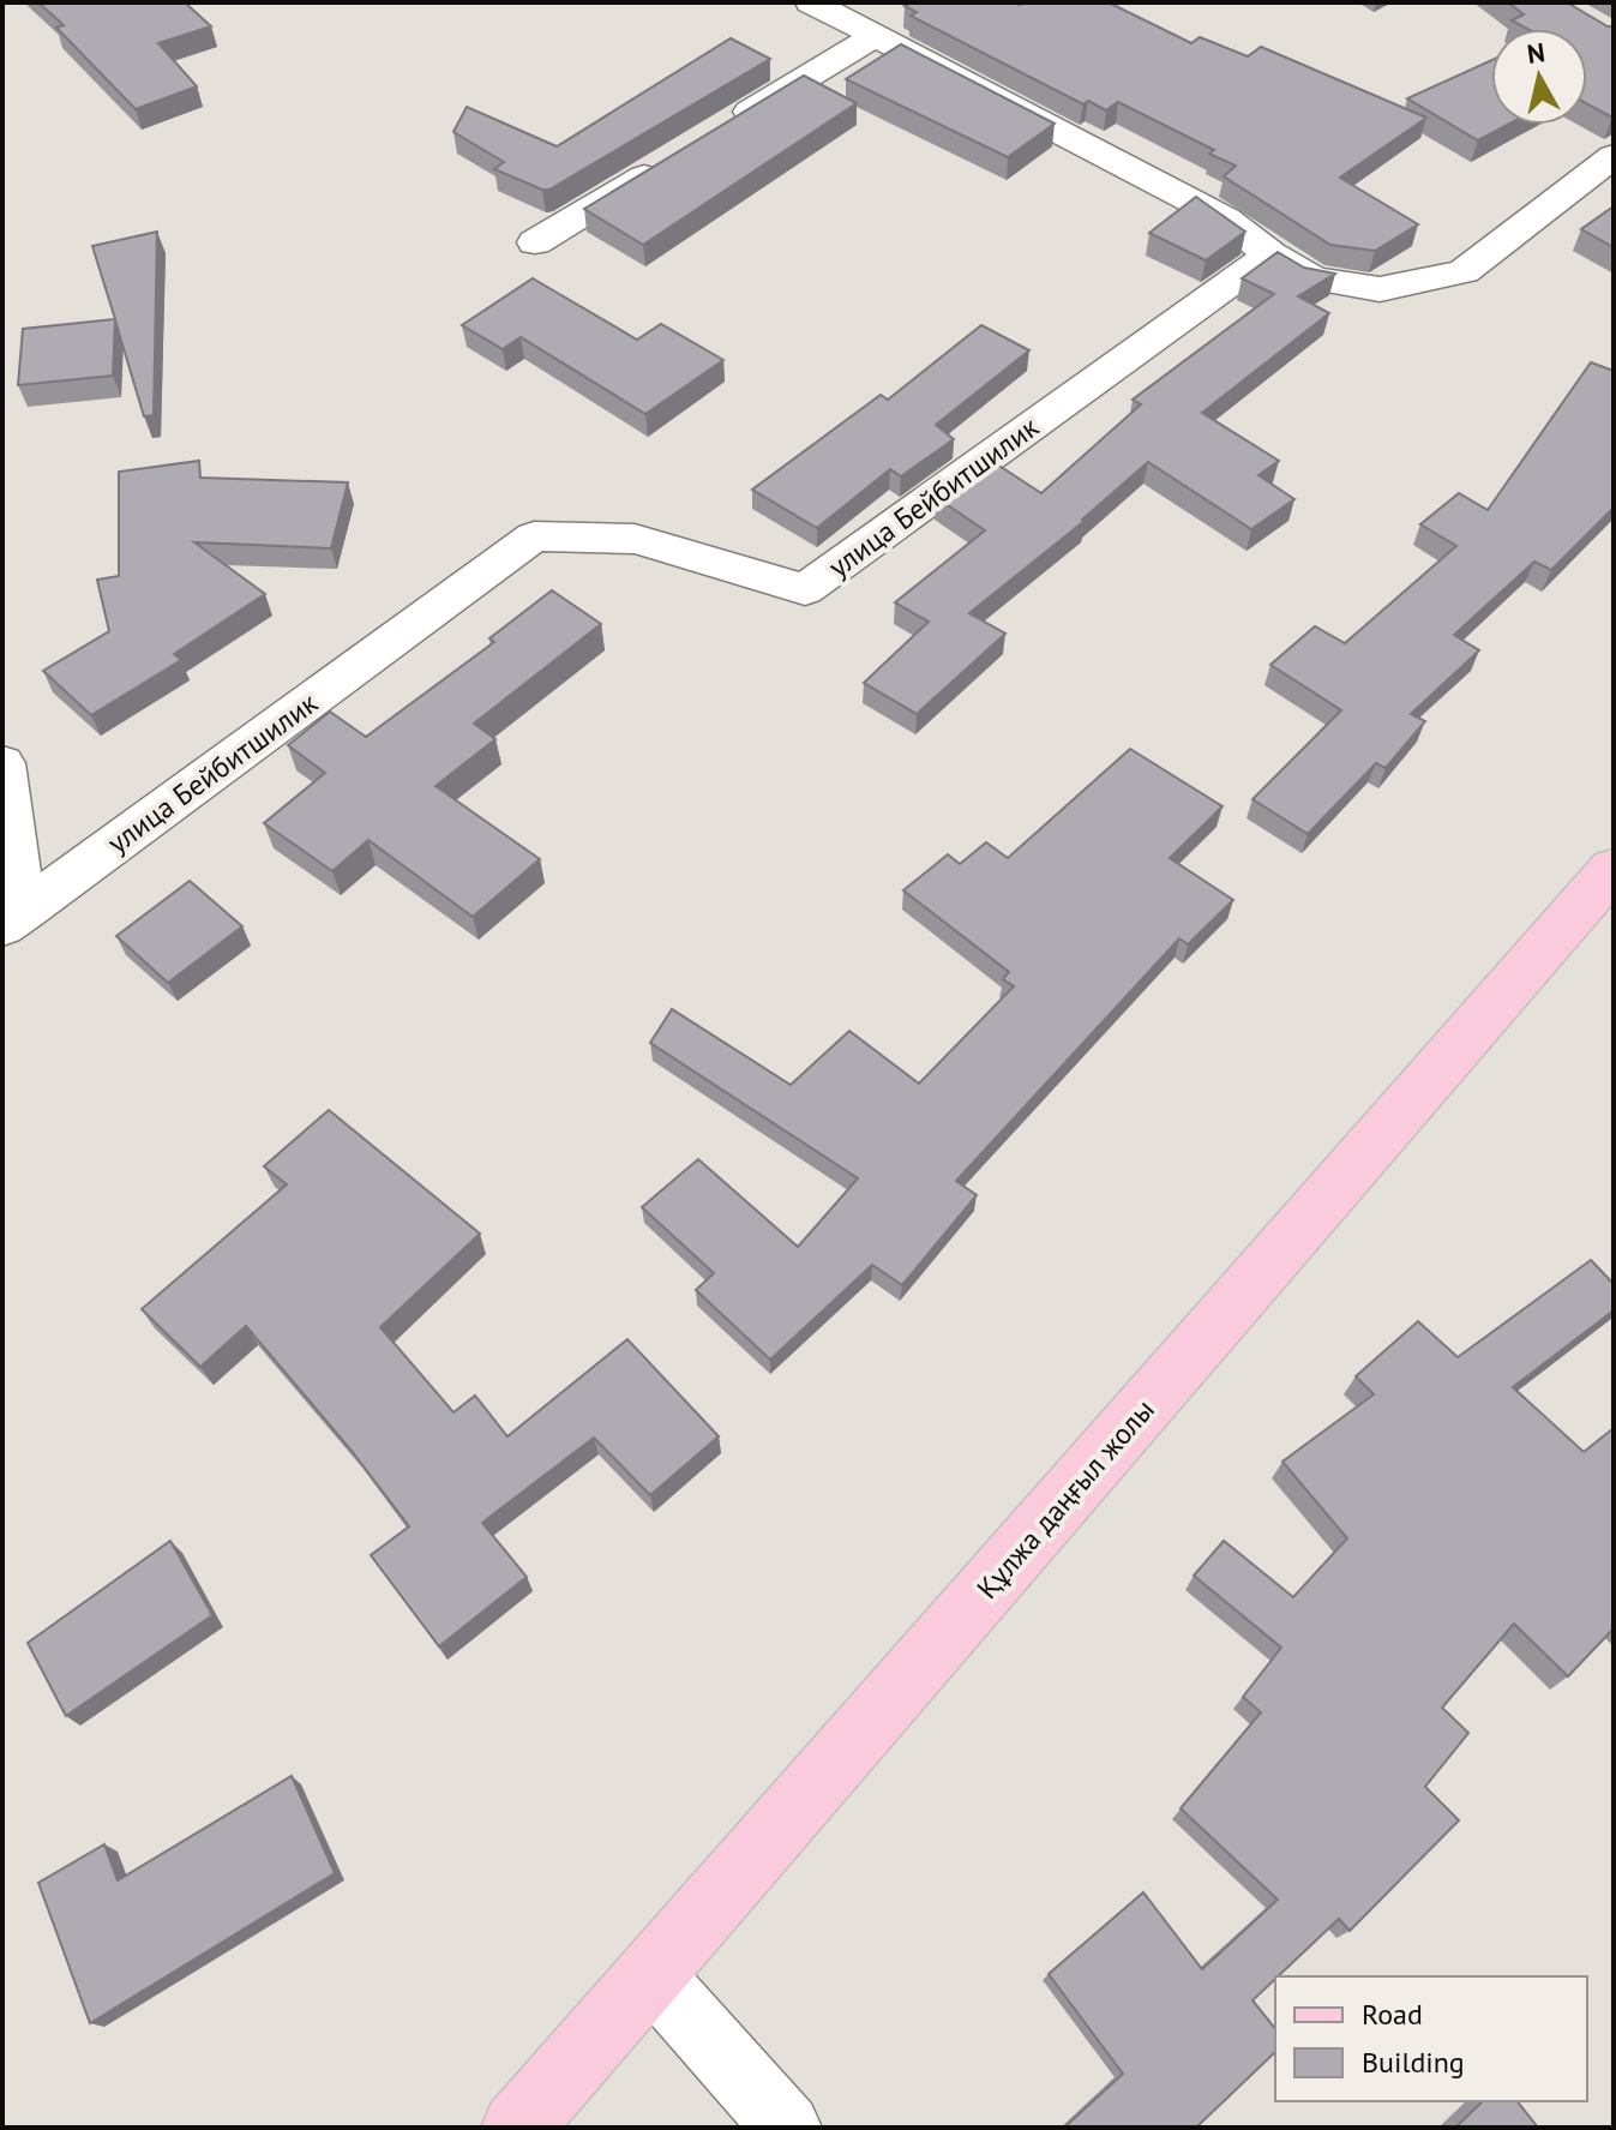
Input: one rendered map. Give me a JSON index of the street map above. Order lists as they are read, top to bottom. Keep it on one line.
{"streets":{"main road":["Құлжа даңғыл жолы"],"street":["улица Бейбитшилик"]},"legend":["Road","Building"],"north":"top"}
